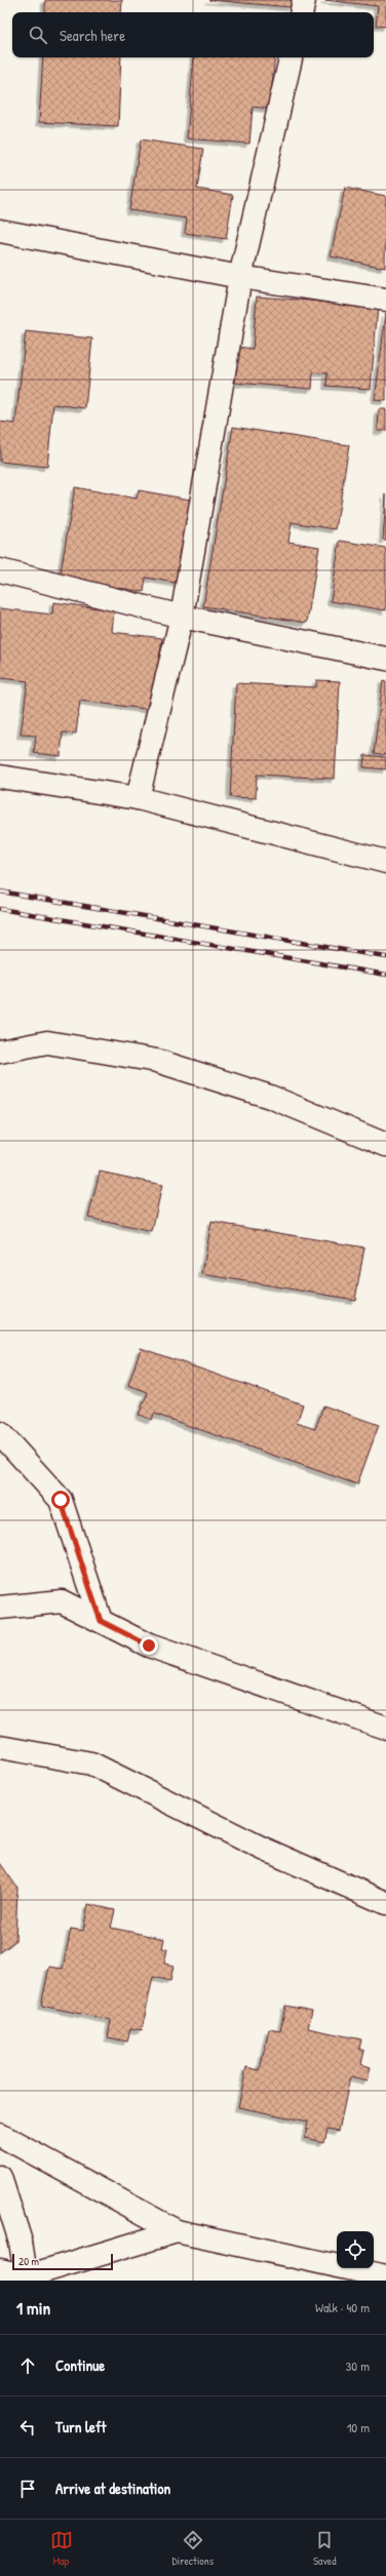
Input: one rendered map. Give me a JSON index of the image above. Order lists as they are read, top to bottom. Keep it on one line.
{"scale_bar":"20 m","page":{"search":"Search here","scale":"20 m","heading":["1 min","Walk · 40 m"],"list":[["Continue","30 m"],["Turn left","10 m"],"Arrive at destination"],"nav":["Map","Directions","Saved"]}}
